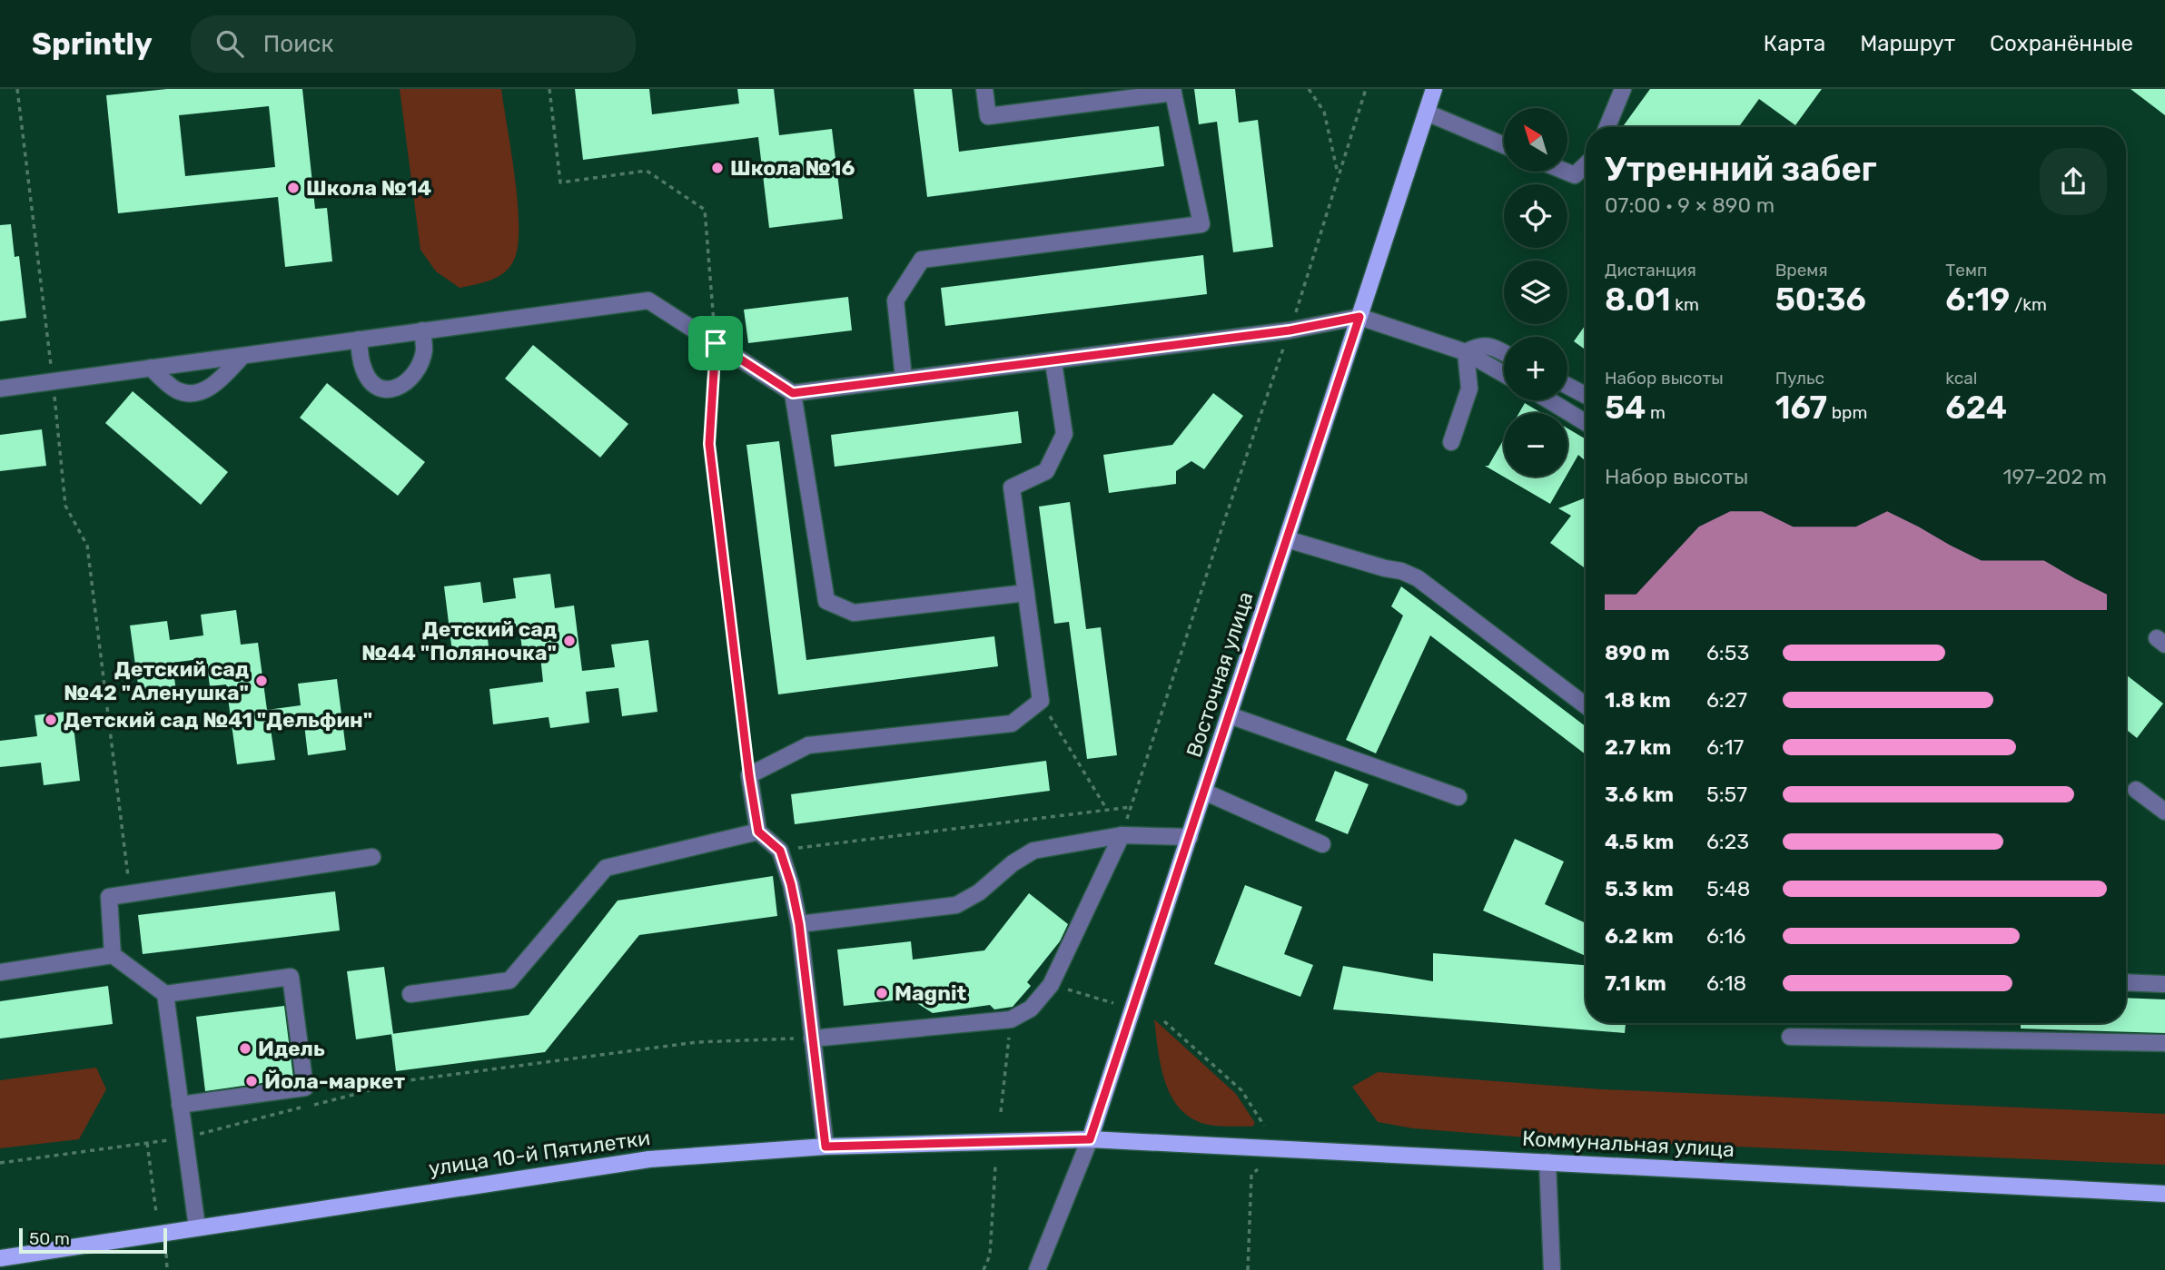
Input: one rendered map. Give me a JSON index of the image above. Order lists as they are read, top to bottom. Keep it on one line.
{"streets":{"main road":["Восточная улица","Коммунальная улица","улица 10-й Пятилетки"]},"crossings":[["Восточная улица","Коммунальная улица"],["Восточная улица","улица 10-й Пятилетки"],["Коммунальная улица","улица 10-й Пятилетки"]],"places":["Школа №16","Школа №14","Детский сад №44 \"Поляночка\"","Детский сад №42 \"Аленушка\"","Детский сад №41 \"Дельфин\"","Magnit","Идель","Йола-маркет"],"scale_bar":"50 m","north":"top left","page":{"header":"Sprintly","search":"Поиск","nav":["Карта","Маршрут","Сохранённые"],"map_buttons":["+","−"],"heading":["Утренний забег","07:00 · 9 × 890 m"],"stats":[["Дистанция","8.01 km"],["Время","50:36"],["Темп","6:19 /km"],["Набор высоты","54 m"],["Пульс","167 bpm"],["kcal","624"]],"chart":["Набор высоты","197–202 m"],"list":[{"name":"890 m","note":"6:53"},{"name":"1.8 km","note":"6:27"},{"name":"2.7 km","note":"6:17"},{"name":"3.6 km","note":"5:57"},{"name":"4.5 km","note":"6:23"},{"name":"5.3 km","note":"5:48"},{"name":"6.2 km","note":"6:16"},{"name":"7.1 km","note":"6:18"}],"scale":"50 m"}}
